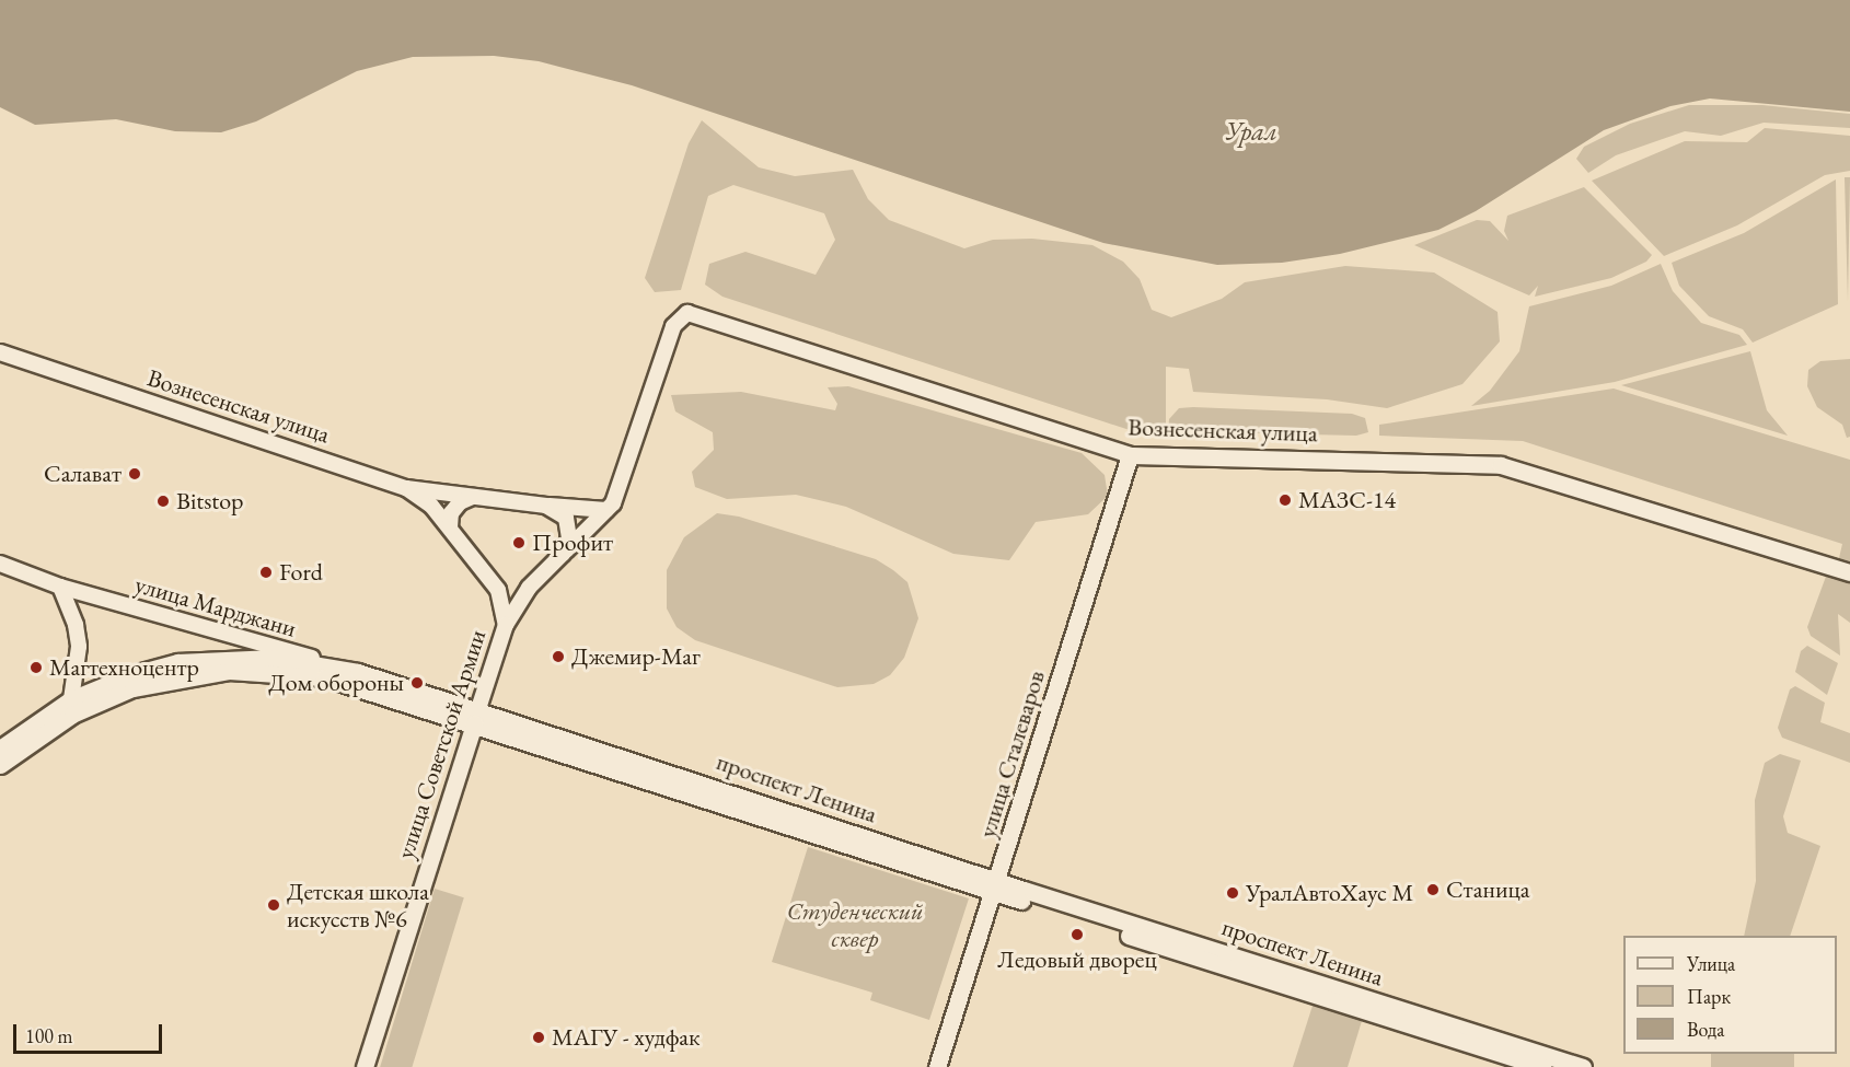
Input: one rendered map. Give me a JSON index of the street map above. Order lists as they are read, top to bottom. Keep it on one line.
{"streets":{"main road":["Вознесенская улица","улица Советской Армии","улица Сталеваров","проспект Ленина"],"street":["улица Марджани"]},"crossings":[["Вознесенская улица","улица Советской Армии"],["Вознесенская улица","улица Сталеваров"],["улица Марджани","проспект Ленина"],["улица Советской Армии","проспект Ленина"],["улица Сталеваров","проспект Ленина"]],"water":["Урал"],"parks":["Студенческий сквер"],"places":["Салават","МАЗС-14","Bitstop","Профит","Ford","Джемир-Маг","Магтехноцентр","Дом обороны","Станица","УралАвтоХаус М","Детская школа искусств №6","Ледовый дворец","МАГУ - худфак"],"legend":["Улица","Парк","Вода"],"scale_bar":"100 m"}
